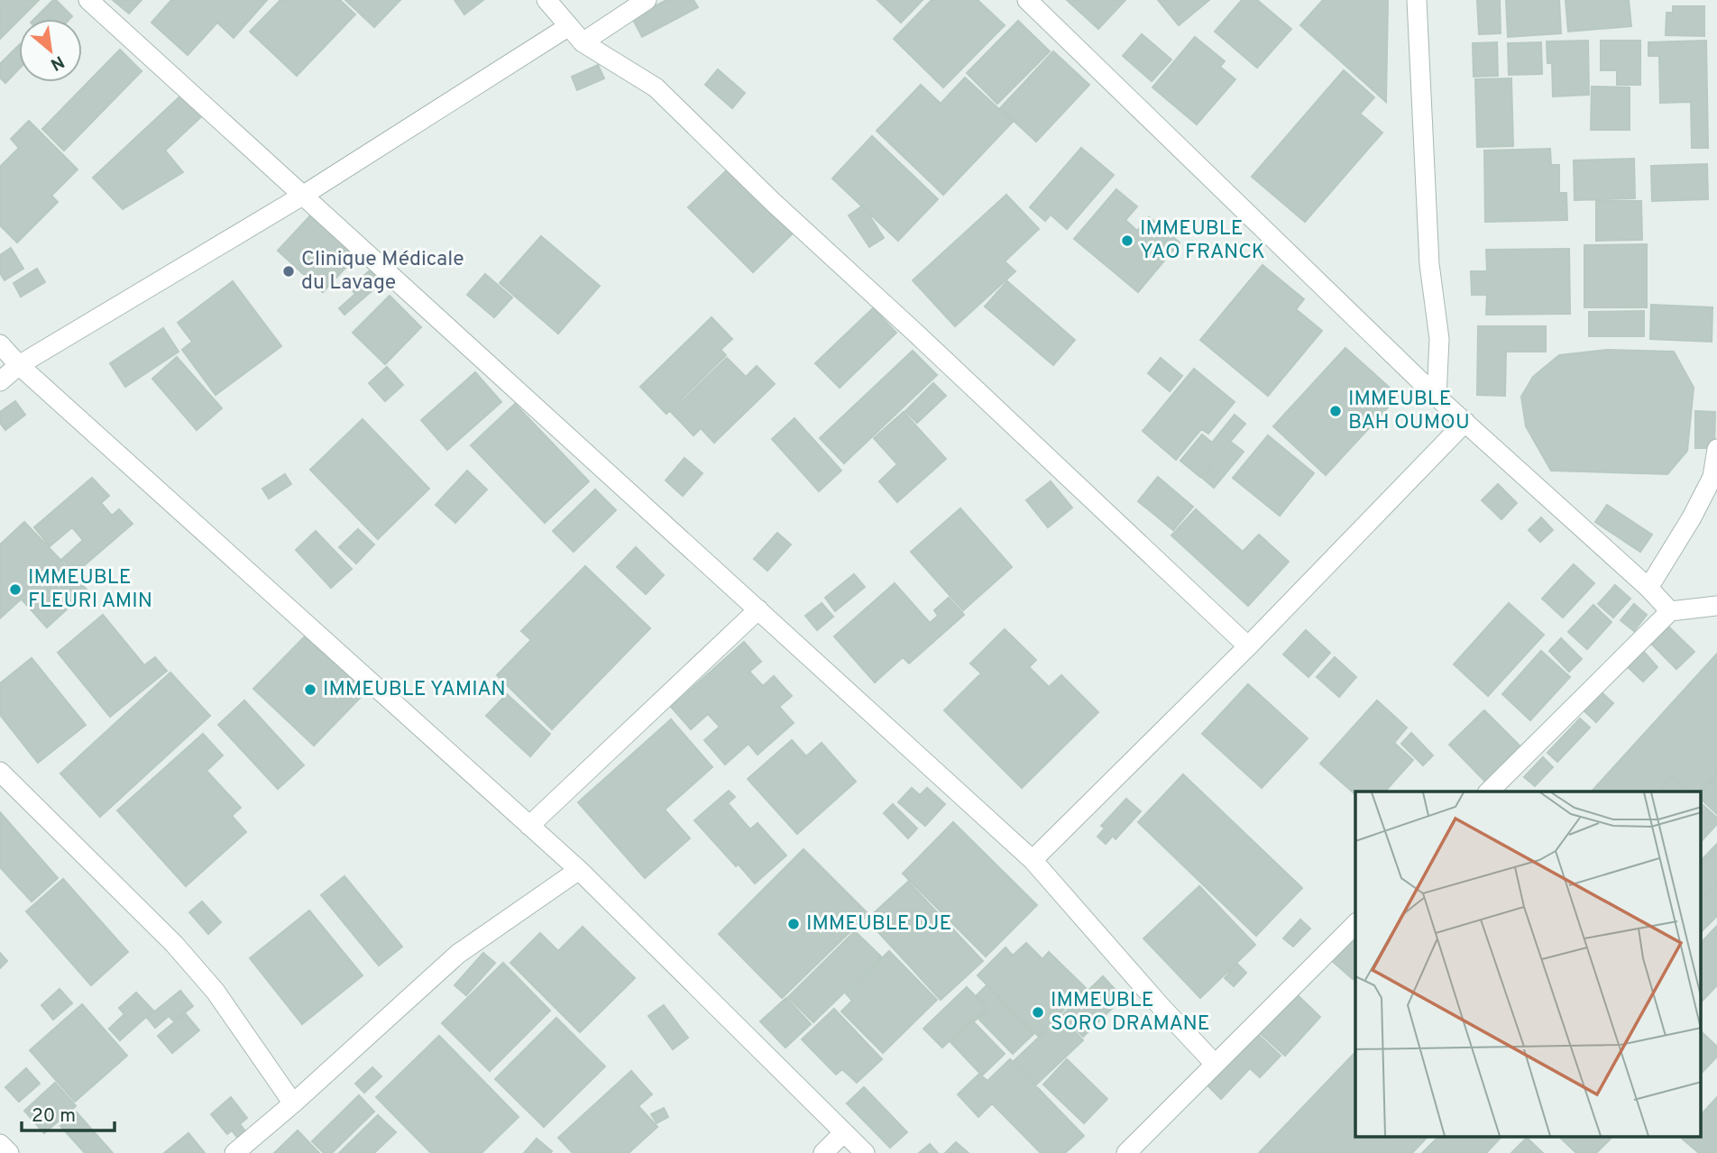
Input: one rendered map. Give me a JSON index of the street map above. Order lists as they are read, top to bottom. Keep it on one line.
{"places":["IMMEUBLE YAO FRANCK","Clinique Médicale du Lavage","IMMEUBLE BAH OUMOU","IMMEUBLE FLEURI AMIN","IMMEUBLE YAMIAN","IMMEUBLE DJE","IMMEUBLE SORO DRAMANE"],"scale_bar":"20 m","north":"bottom right"}
